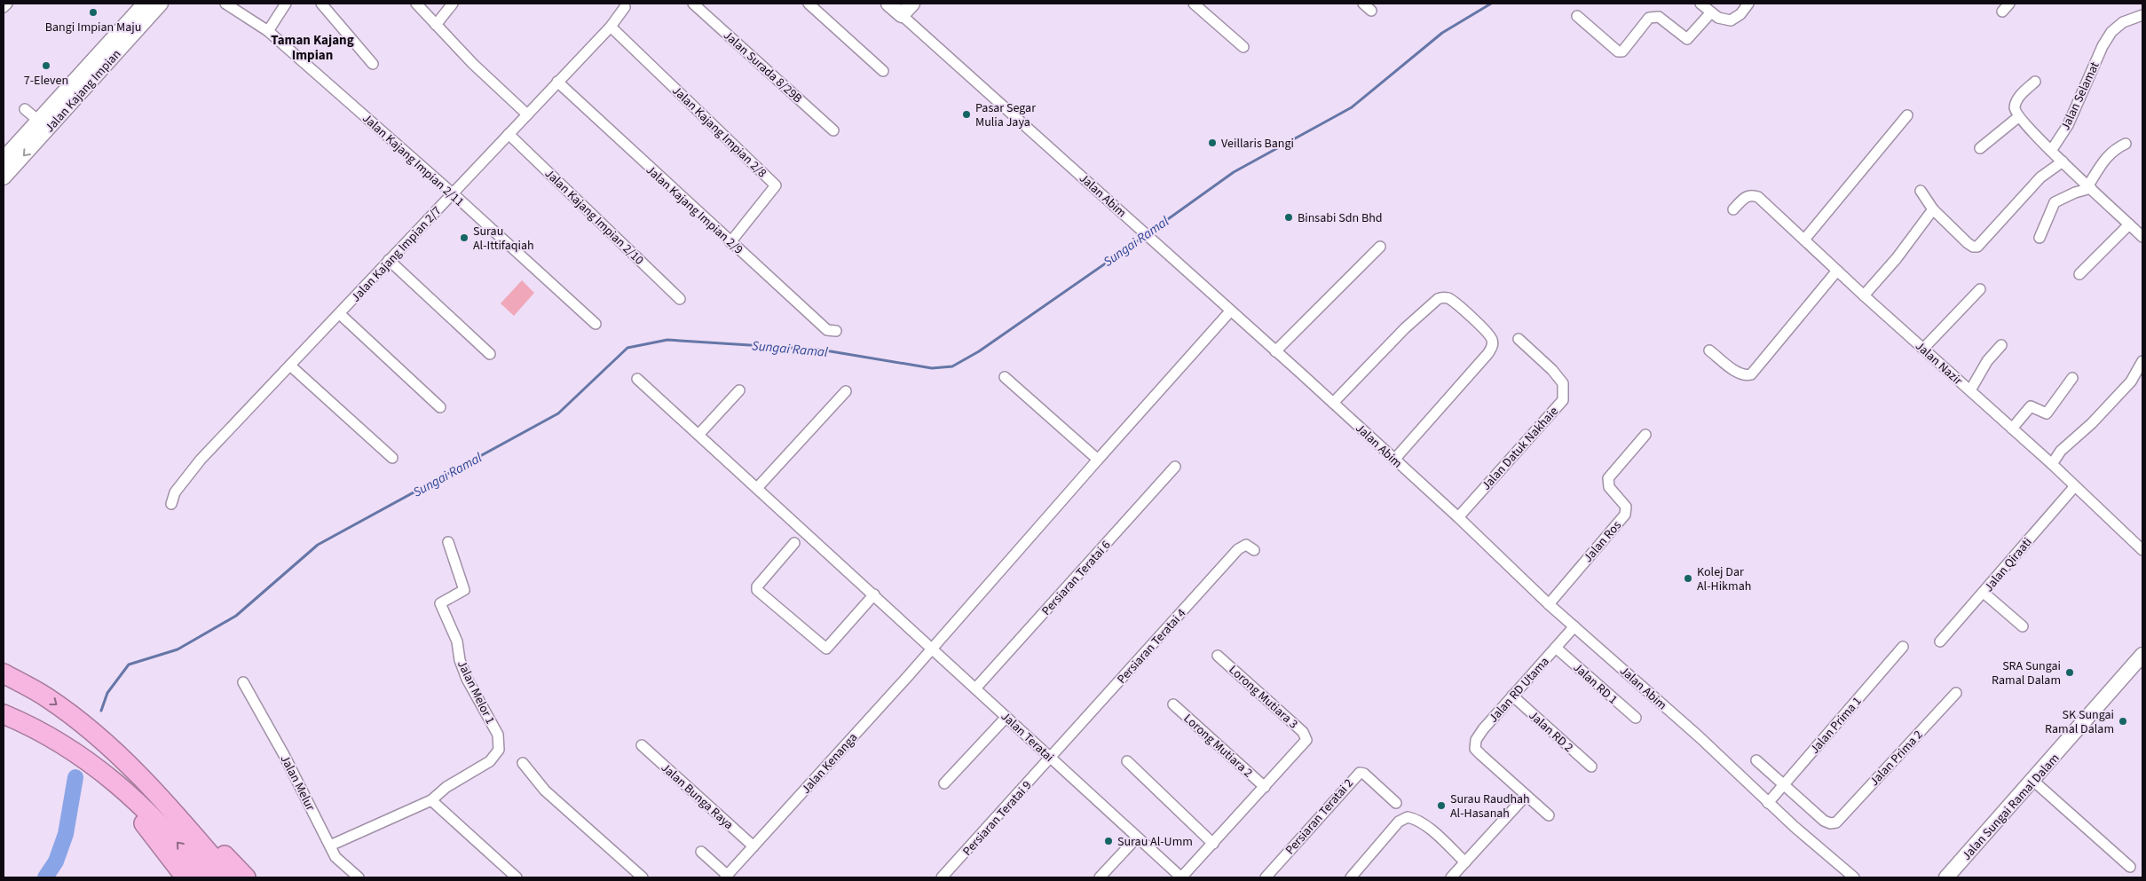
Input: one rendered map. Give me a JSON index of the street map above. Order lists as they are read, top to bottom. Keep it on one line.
{"streets":{"street":["Jalan Surada 8/29B","Jalan Kajang Impian","Jalan Selamat","Jalan Kajang Impian 2/8","Jalan Kajang Impian 2/11","Jalan Abim","Jalan Kajang Impian 2/9","Jalan Kajang Impian 2/10","Jalan Kajang Impian 2/7","Jalan Nazir","Jalan Datuk Nakhaie","Jalan Ros","Jalan Qiraati","Persiaran Teratai 6","Persiaran Teratai 4","Jalan RD 1","Jalan RD Utama","Jalan Melor 1","Lorong Mutiara 3","Jalan Prima 1","Jalan RD 2","Jalan Teratai","Lorong Mutiara 2","Jalan Prima 2","Jalan Kenanga","Jalan Melur","Jalan Bunga Raya","Jalan Sungai Ramal Dalam","Persiaran Teratai 2","Persiaran Teratai 9"]},"crossings":[["Jalan Kajang Impian 2/8","Jalan Kajang Impian 2/9"],["Jalan Kajang Impian 2/8","Jalan Kajang Impian 2/7"],["Jalan Kajang Impian 2/11","Jalan Kajang Impian 2/7"],["Jalan Abim","Jalan Datuk Nakhaie"],["Jalan Abim","Jalan Ros"],["Jalan Abim","Jalan RD Utama"],["Jalan Abim","Jalan Prima 1"],["Jalan Abim","Jalan Kenanga"],["Jalan Kajang Impian 2/9","Jalan Kajang Impian 2/7"],["Jalan Kajang Impian 2/10","Jalan Kajang Impian 2/7"],["Jalan Nazir","Jalan Qiraati"],["Persiaran Teratai 6","Jalan Teratai"],["Persiaran Teratai 4","Jalan Teratai"],["Persiaran Teratai 4","Persiaran Teratai 9"],["Jalan RD 1","Jalan RD Utama"],["Jalan RD Utama","Jalan RD 2"],["Jalan Melor 1","Jalan Melur"],["Lorong Mutiara 3","Lorong Mutiara 2"],["Jalan Prima 1","Jalan Prima 2"],["Jalan Teratai","Jalan Kenanga"],["Jalan Teratai","Persiaran Teratai 9"],["Jalan Kenanga","Jalan Bunga Raya"]],"districts":["Taman Kajang Impian"],"water":["Sungai Ramal"],"places":["Bangi Impian Maju","7-Eleven","Pasar Segar Mulia Jaya","Veillaris Bangi","Binsabi Sdn Bhd","Surau Al-Ittifaqiah","Kolej Dar Al-Hikmah","SRA Sungai Ramal Dalam","SK Sungai Ramal Dalam","Surau Raudhah Al-Hasanah","Surau Al-Umm"]}
